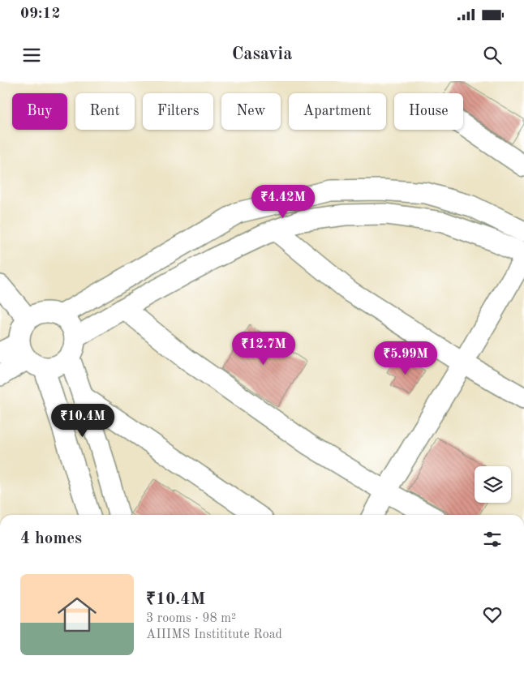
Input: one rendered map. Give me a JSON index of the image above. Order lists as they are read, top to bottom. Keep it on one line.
{"page":{"status":"09:12","header":"Casavia","chip":["Buy","Rent","Filters","New","Apartment","House"],"price":["₹4.42M","₹12.7M","₹5.99M","₹10.4M"],"heading":"4 homes","list":[{"name":"₹10.4M","note":"3 rooms · 98 m² · AIIIMS Instititute Road"}]}}
